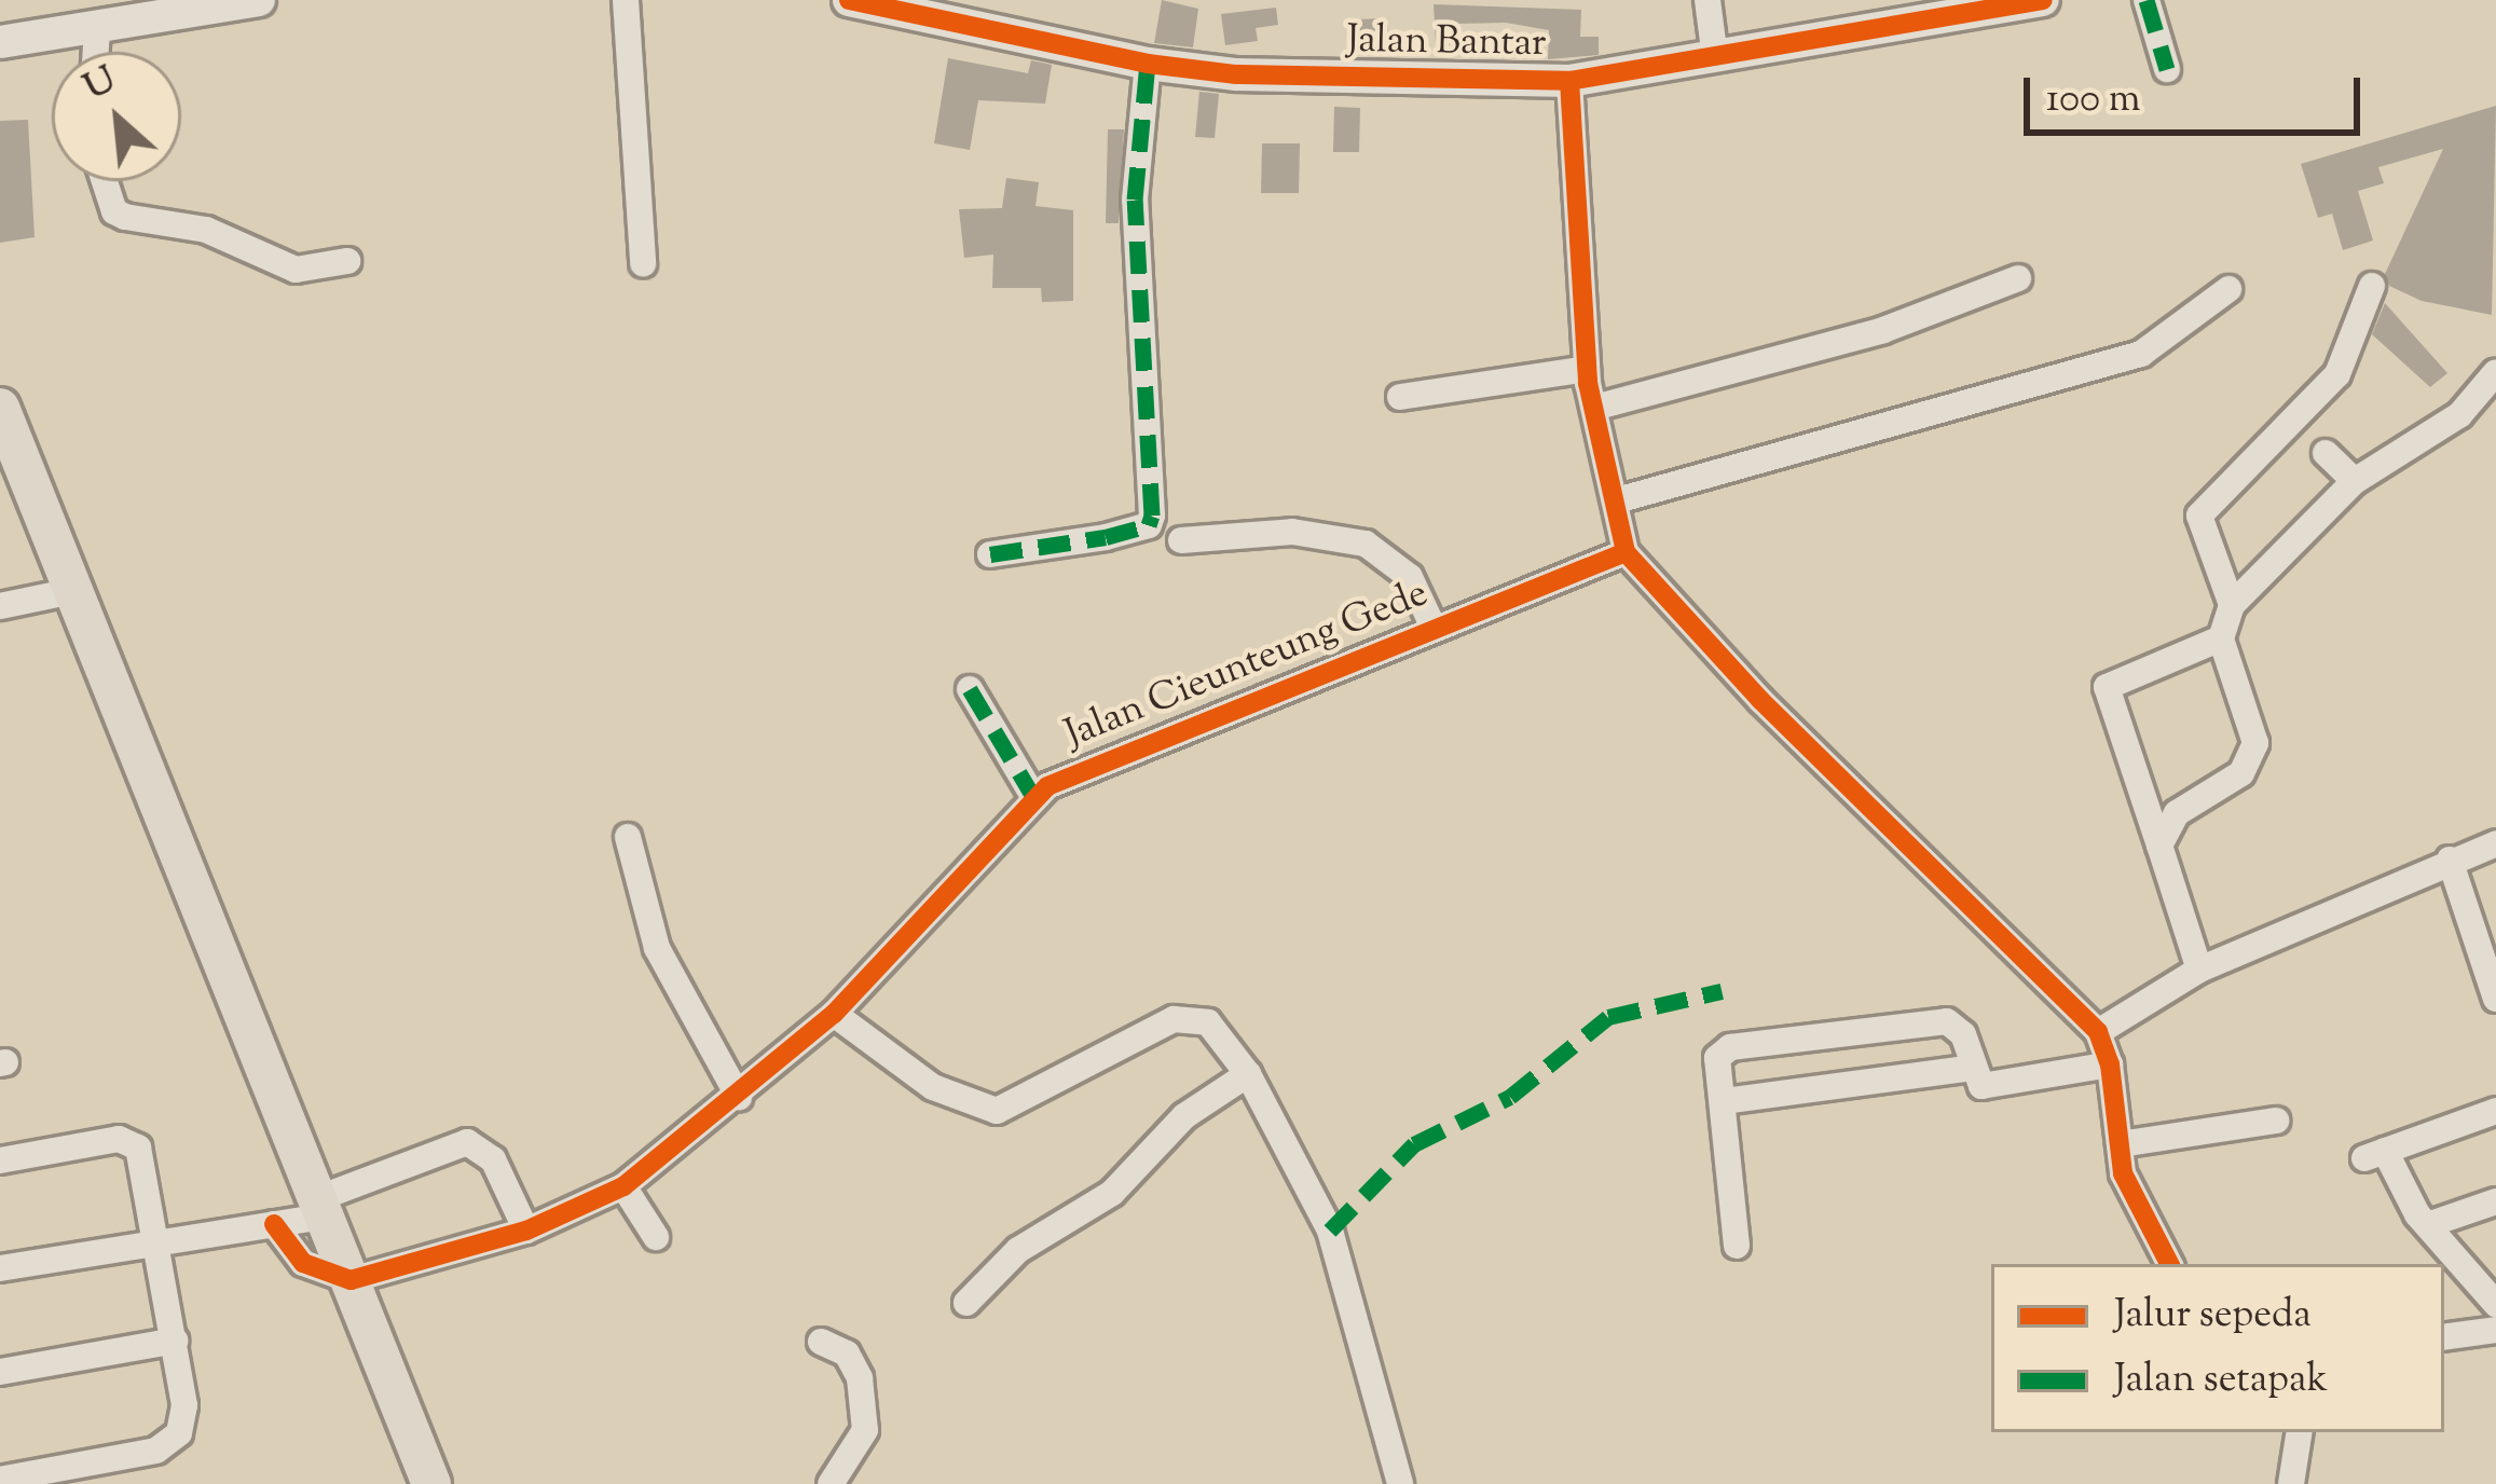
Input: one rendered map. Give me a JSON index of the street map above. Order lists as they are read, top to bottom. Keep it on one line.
{"streets":{"street":["Jalan Bantar","Jalan Cieunteung Gede"]},"legend":["Jalur sepeda","Jalan setapak"],"scale_bar":"100 m","north":"top left"}
